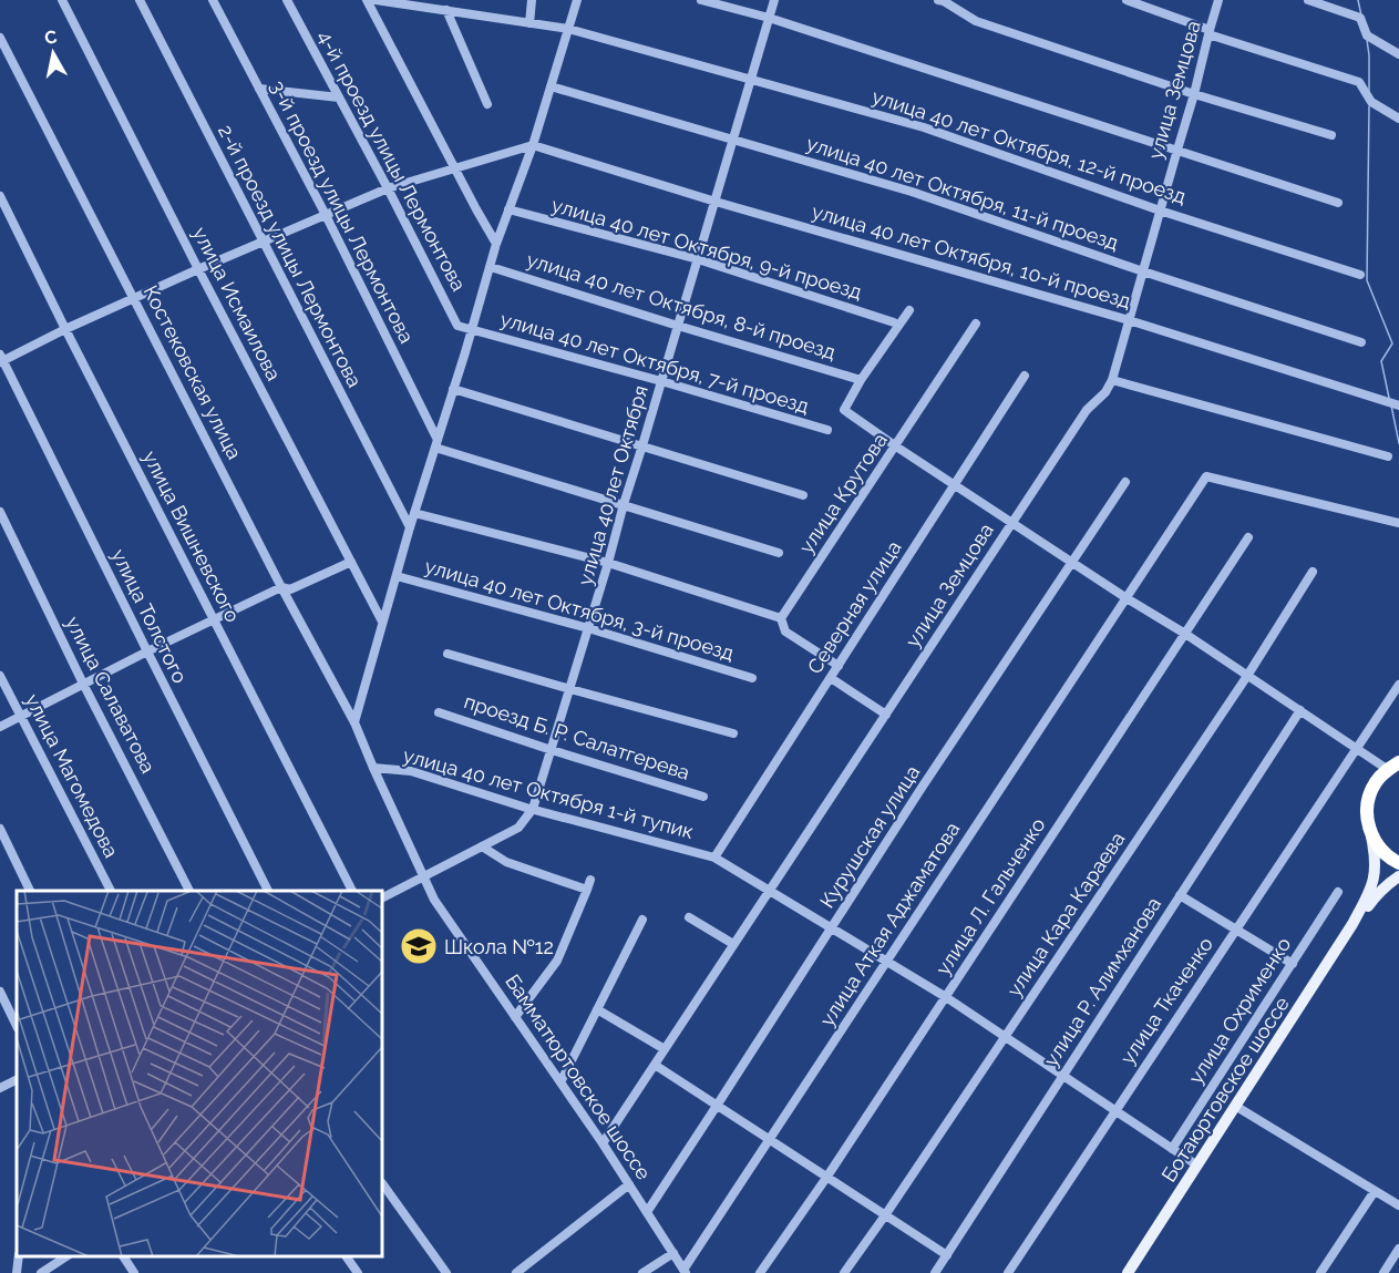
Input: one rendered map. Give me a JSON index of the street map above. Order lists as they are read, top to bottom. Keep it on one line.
{"streets":{"main road":["Ботаюртовское шоссе"],"street":["улица Земцова","улица 40 лет Октября, 12-й проезд","4-й проезд улицы Лермонтова","улица 40 лет Октября, 11-й проезд","3-й проезд улицы Лермонтова","улица 40 лет Октября, 9-й проезд","2-й проезд улицы Лермонтова","улица 40 лет Октября, 10-й проезд","улица Исмаилова","улица 40 лет Октября, 8-й проезд","улица 40 лет Октября, 7-й проезд","Костековская улица","улица 40 лет Октября","улица Крутова","улица Вишневского","Северная улица","улица 40 лет Октября, 3-й проезд","улица Толстого","улица Салаватова","проезд Б. Р. Салатгерева","улица Магомедова","улица 40 лет Октября 1-й тупик","Курушская улица","улица Л. Гальченко","улица Кара Караева","улица Аткая Аджаматова","улица Р. Алимханова","улица Ткаченко","улица Охрименко","Бамматюртовское шоссе"]},"crossings":[["улица Земцова","улица 40 лет Октября, 12-й проезд"],["улица Земцова","улица 40 лет Октября, 11-й проезд"],["улица Земцова","улица 40 лет Октября, 10-й проезд"],["улица Земцова","улица 40 лет Октября 1-й тупик"],["улица Земцова","Бамматюртовское шоссе"],["улица 40 лет Октября, 12-й проезд","улица 40 лет Октября"],["4-й проезд улицы Лермонтова","улица 40 лет Октября, 7-й проезд"],["улица 40 лет Октября, 11-й проезд","улица 40 лет Октября"],["улица 40 лет Октября, 9-й проезд","улица 40 лет Октября"],["улица 40 лет Октября, 10-й проезд","улица 40 лет Октября"],["улица 40 лет Октября, 8-й проезд","улица 40 лет Октября"],["улица 40 лет Октября, 7-й проезд","улица 40 лет Октября"],["Костековская улица","Бамматюртовское шоссе"],["улица 40 лет Октября","улица 40 лет Октября, 3-й проезд"],["улица 40 лет Октября","проезд Б. Р. Салатгерева"],["улица 40 лет Октября","улица 40 лет Октября 1-й тупик"],["улица 40 лет Октября","Бамматюртовское шоссе"],["Северная улица","улица 40 лет Октября 1-й тупик"],["улица 40 лет Октября 1-й тупик","Курушская улица"],["улица 40 лет Октября 1-й тупик","улица Л. Гальченко"],["улица 40 лет Октября 1-й тупик","улица Кара Караева"],["улица 40 лет Октября 1-й тупик","улица Аткая Аджаматова"],["улица 40 лет Октября 1-й тупик","улица Р. Алимханова"],["улица 40 лет Октября 1-й тупик","улица Ткаченко"],["улица 40 лет Октября 1-й тупик","улица Охрименко"],["улица 40 лет Октября 1-й тупик","Бамматюртовское шоссе"],["улица 40 лет Октября 1-й тупик","Ботаюртовское шоссе"],["Курушская улица","Бамматюртовское шоссе"],["улица Аткая Аджаматова","Бамматюртовское шоссе"]],"places":{"school or university":["Школа №12"]},"north":"top"}
